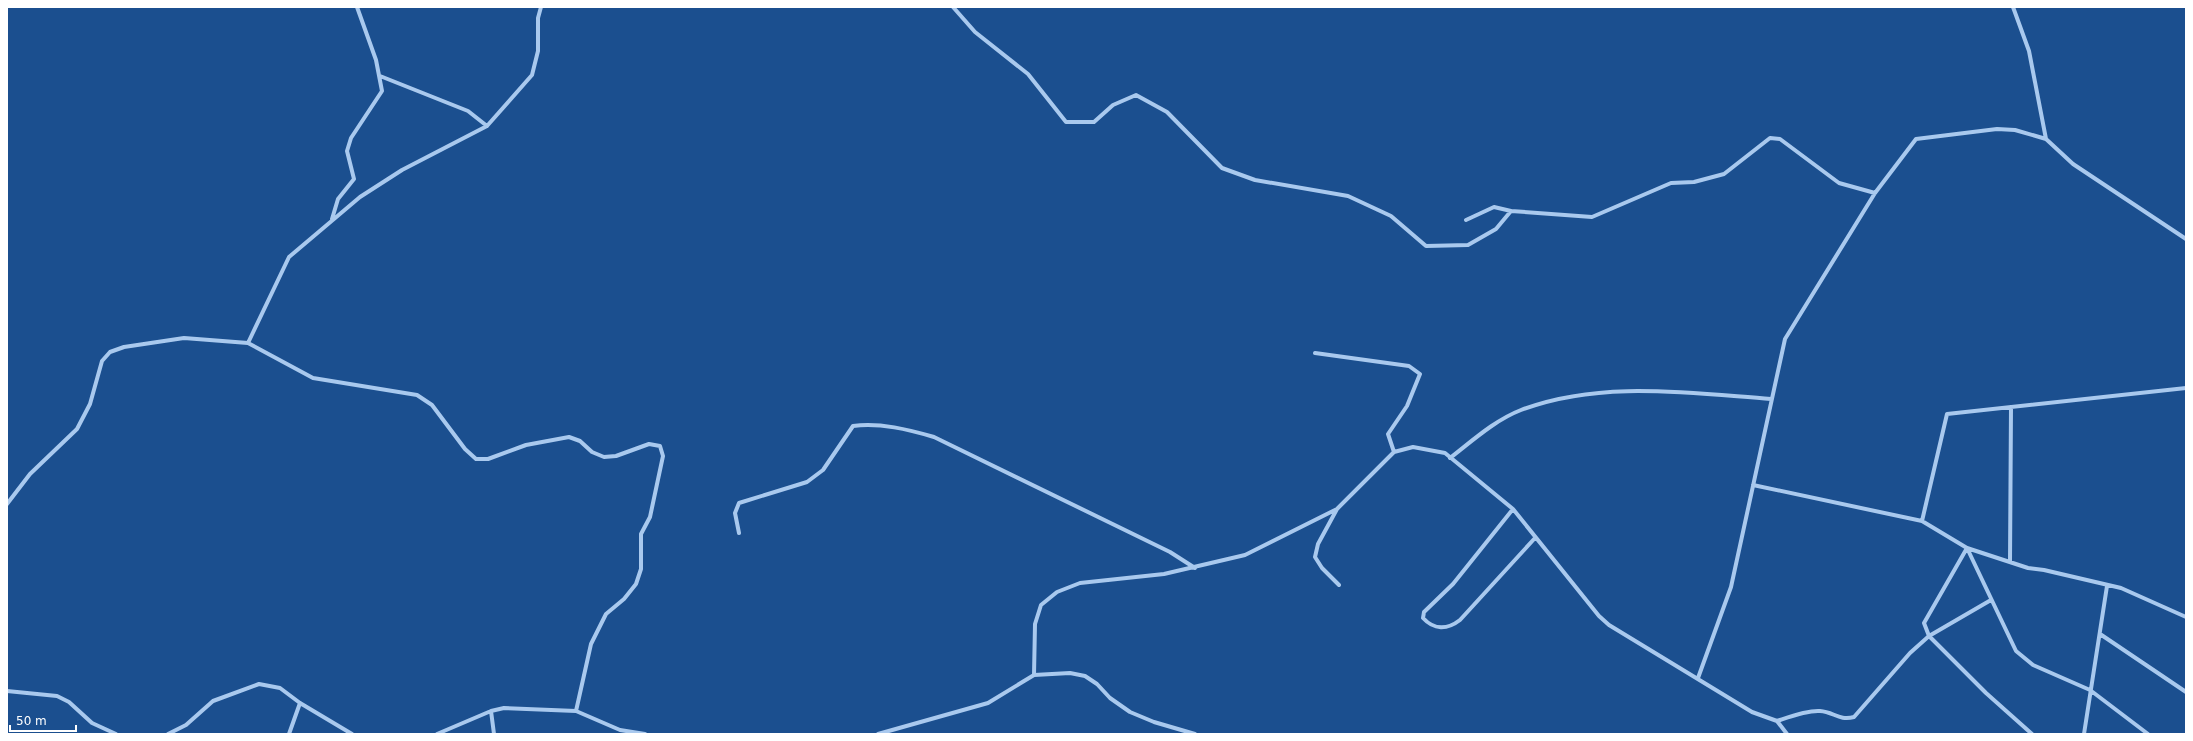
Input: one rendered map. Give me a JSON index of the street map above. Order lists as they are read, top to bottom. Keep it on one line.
{"scale_bar":"50 m"}
